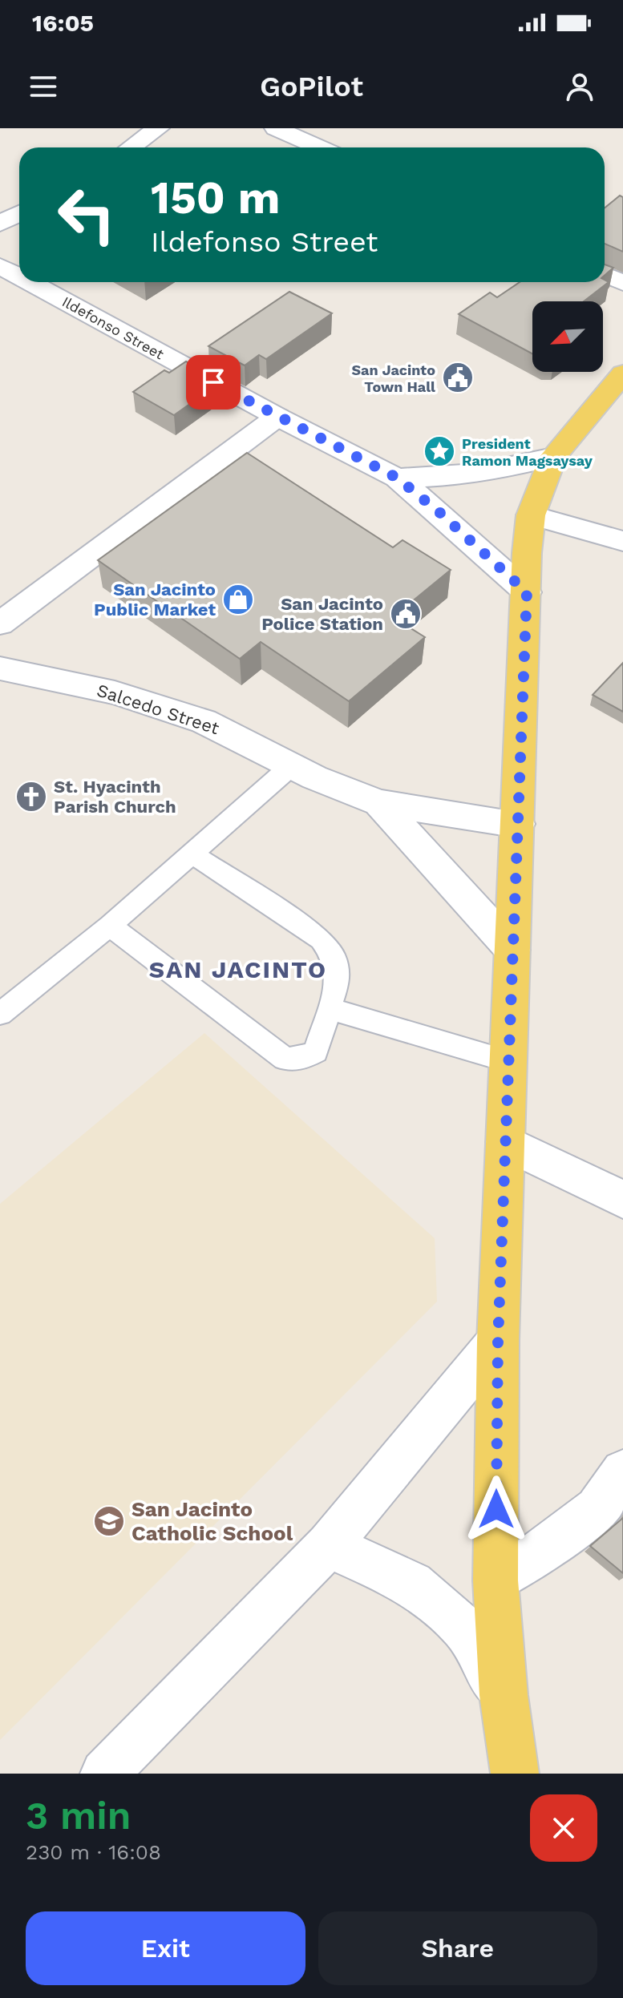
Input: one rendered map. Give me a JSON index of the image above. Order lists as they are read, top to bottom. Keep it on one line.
{"streets":{"street":["Ildefonso Street","Salcedo Street"]},"districts":["SAN JACINTO"],"places":{"public building":["San Jacinto Town Hall","San Jacinto Police Station"],"place":["President Ramon Magsaysay"],"shop":["San Jacinto Public Market"],"church":["St. Hyacinth Parish Church"],"school or university":["San Jacinto Catholic School"]},"north":"bottom left","page":{"status":"16:05","header":"GoPilot","turn":["150 m","Ildefonso Street"],"heading":["3 min","230 m · 16:08"],"buttons":["Exit","Share"]}}
